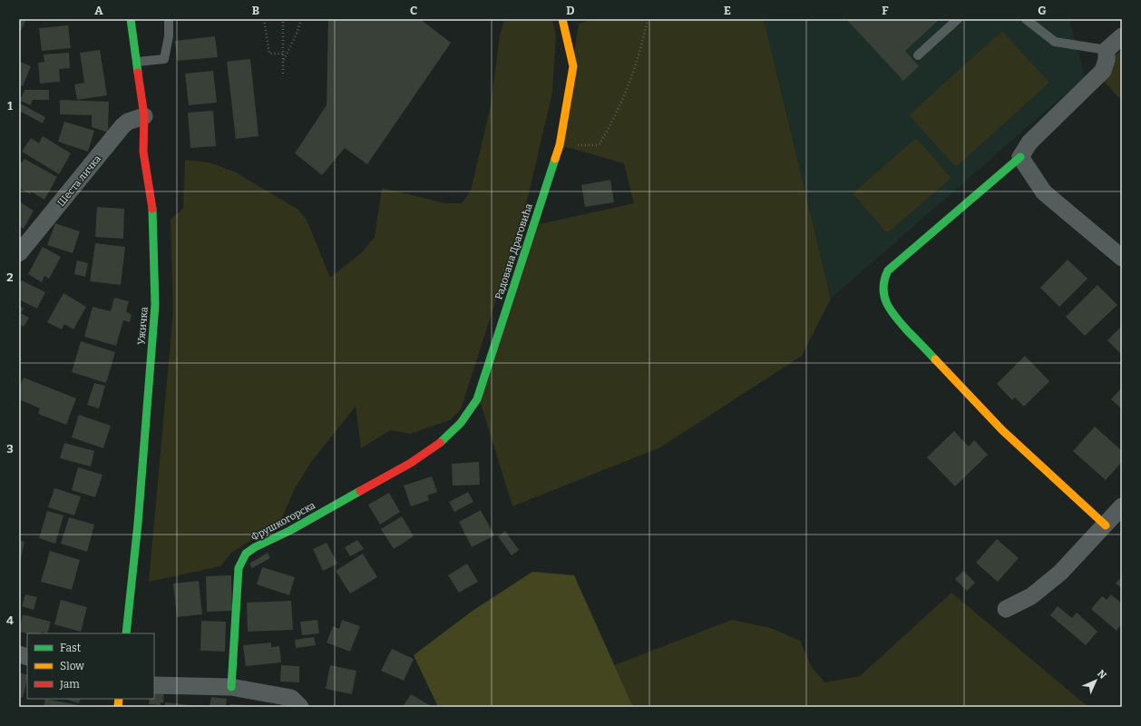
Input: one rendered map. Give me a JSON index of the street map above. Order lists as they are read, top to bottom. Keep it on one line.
{"streets":{"street":["Шеста личка","Радована Драговића","Ужичка","Фрушкогорска"]},"crossings":[["Шеста личка","Ужичка"],["Радована Драговића","Фрушкогорска"]],"legend":["Fast","Slow","Jam"],"north":"top right","grid":{"columns":["A","B","C","D","E","F","G"],"rows":["1","2","3","4"]}}
